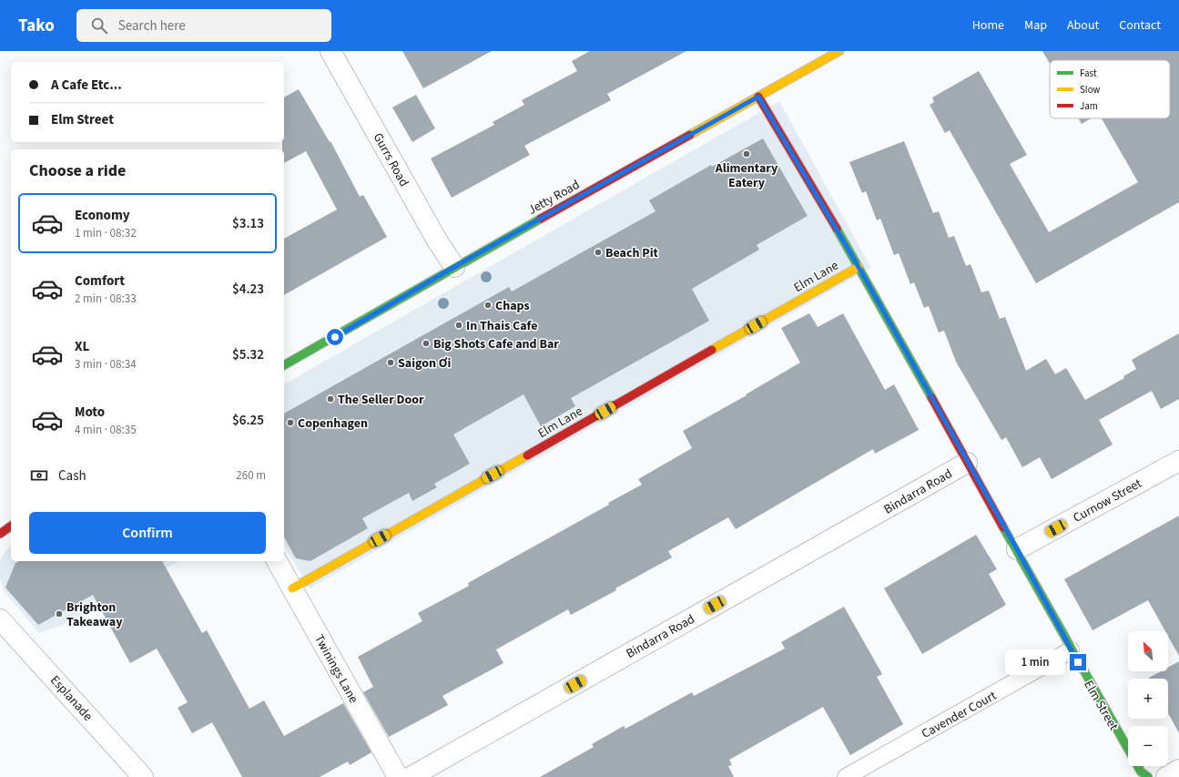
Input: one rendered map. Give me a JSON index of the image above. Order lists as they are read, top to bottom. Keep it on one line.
{"streets":{"street":["Gurrs Road","Jetty Road","Elm Lane","Bindarra Road","Curnow Street","Twinings Lane","Esplanade","Elm Street"],"lane":["Cavender Court"]},"crossings":[["Gurrs Road","Jetty Road"],["Jetty Road","Elm Street"],["Elm Lane","Twinings Lane"],["Elm Lane","Elm Street"],["Bindarra Road","Elm Street"],["Curnow Street","Elm Street"],["Elm Street","Cavender Court"]],"places":["Alimentary Eatery","Beach Pit","Chaps","In Thais Cafe","Big Shots Cafe and Bar","Saigon Ơi","The Seller Door","Copenhagen","Brighton Takeaway"],"legend":["Fast","Slow","Jam"],"north":"top left","page":{"header":"Tako","search":"Search here","nav":["Home","Map","About","Contact"],"banner":["A Cafe Etc...","Elm Street"],"heading":"Choose a ride","list":[{"name":"Economy","note":"1 min · 08:32","value":"$3.13"},{"name":"Comfort","note":"2 min · 08:33","value":"$4.23"},{"name":"XL","note":"3 min · 08:34","value":"$5.32"},{"name":"Moto","note":"4 min · 08:35","value":"$6.25"}],"pay":["Cash","260 m"],"buttons":"Confirm","map_buttons":["+","−"],"bubble":"1 min"}}
